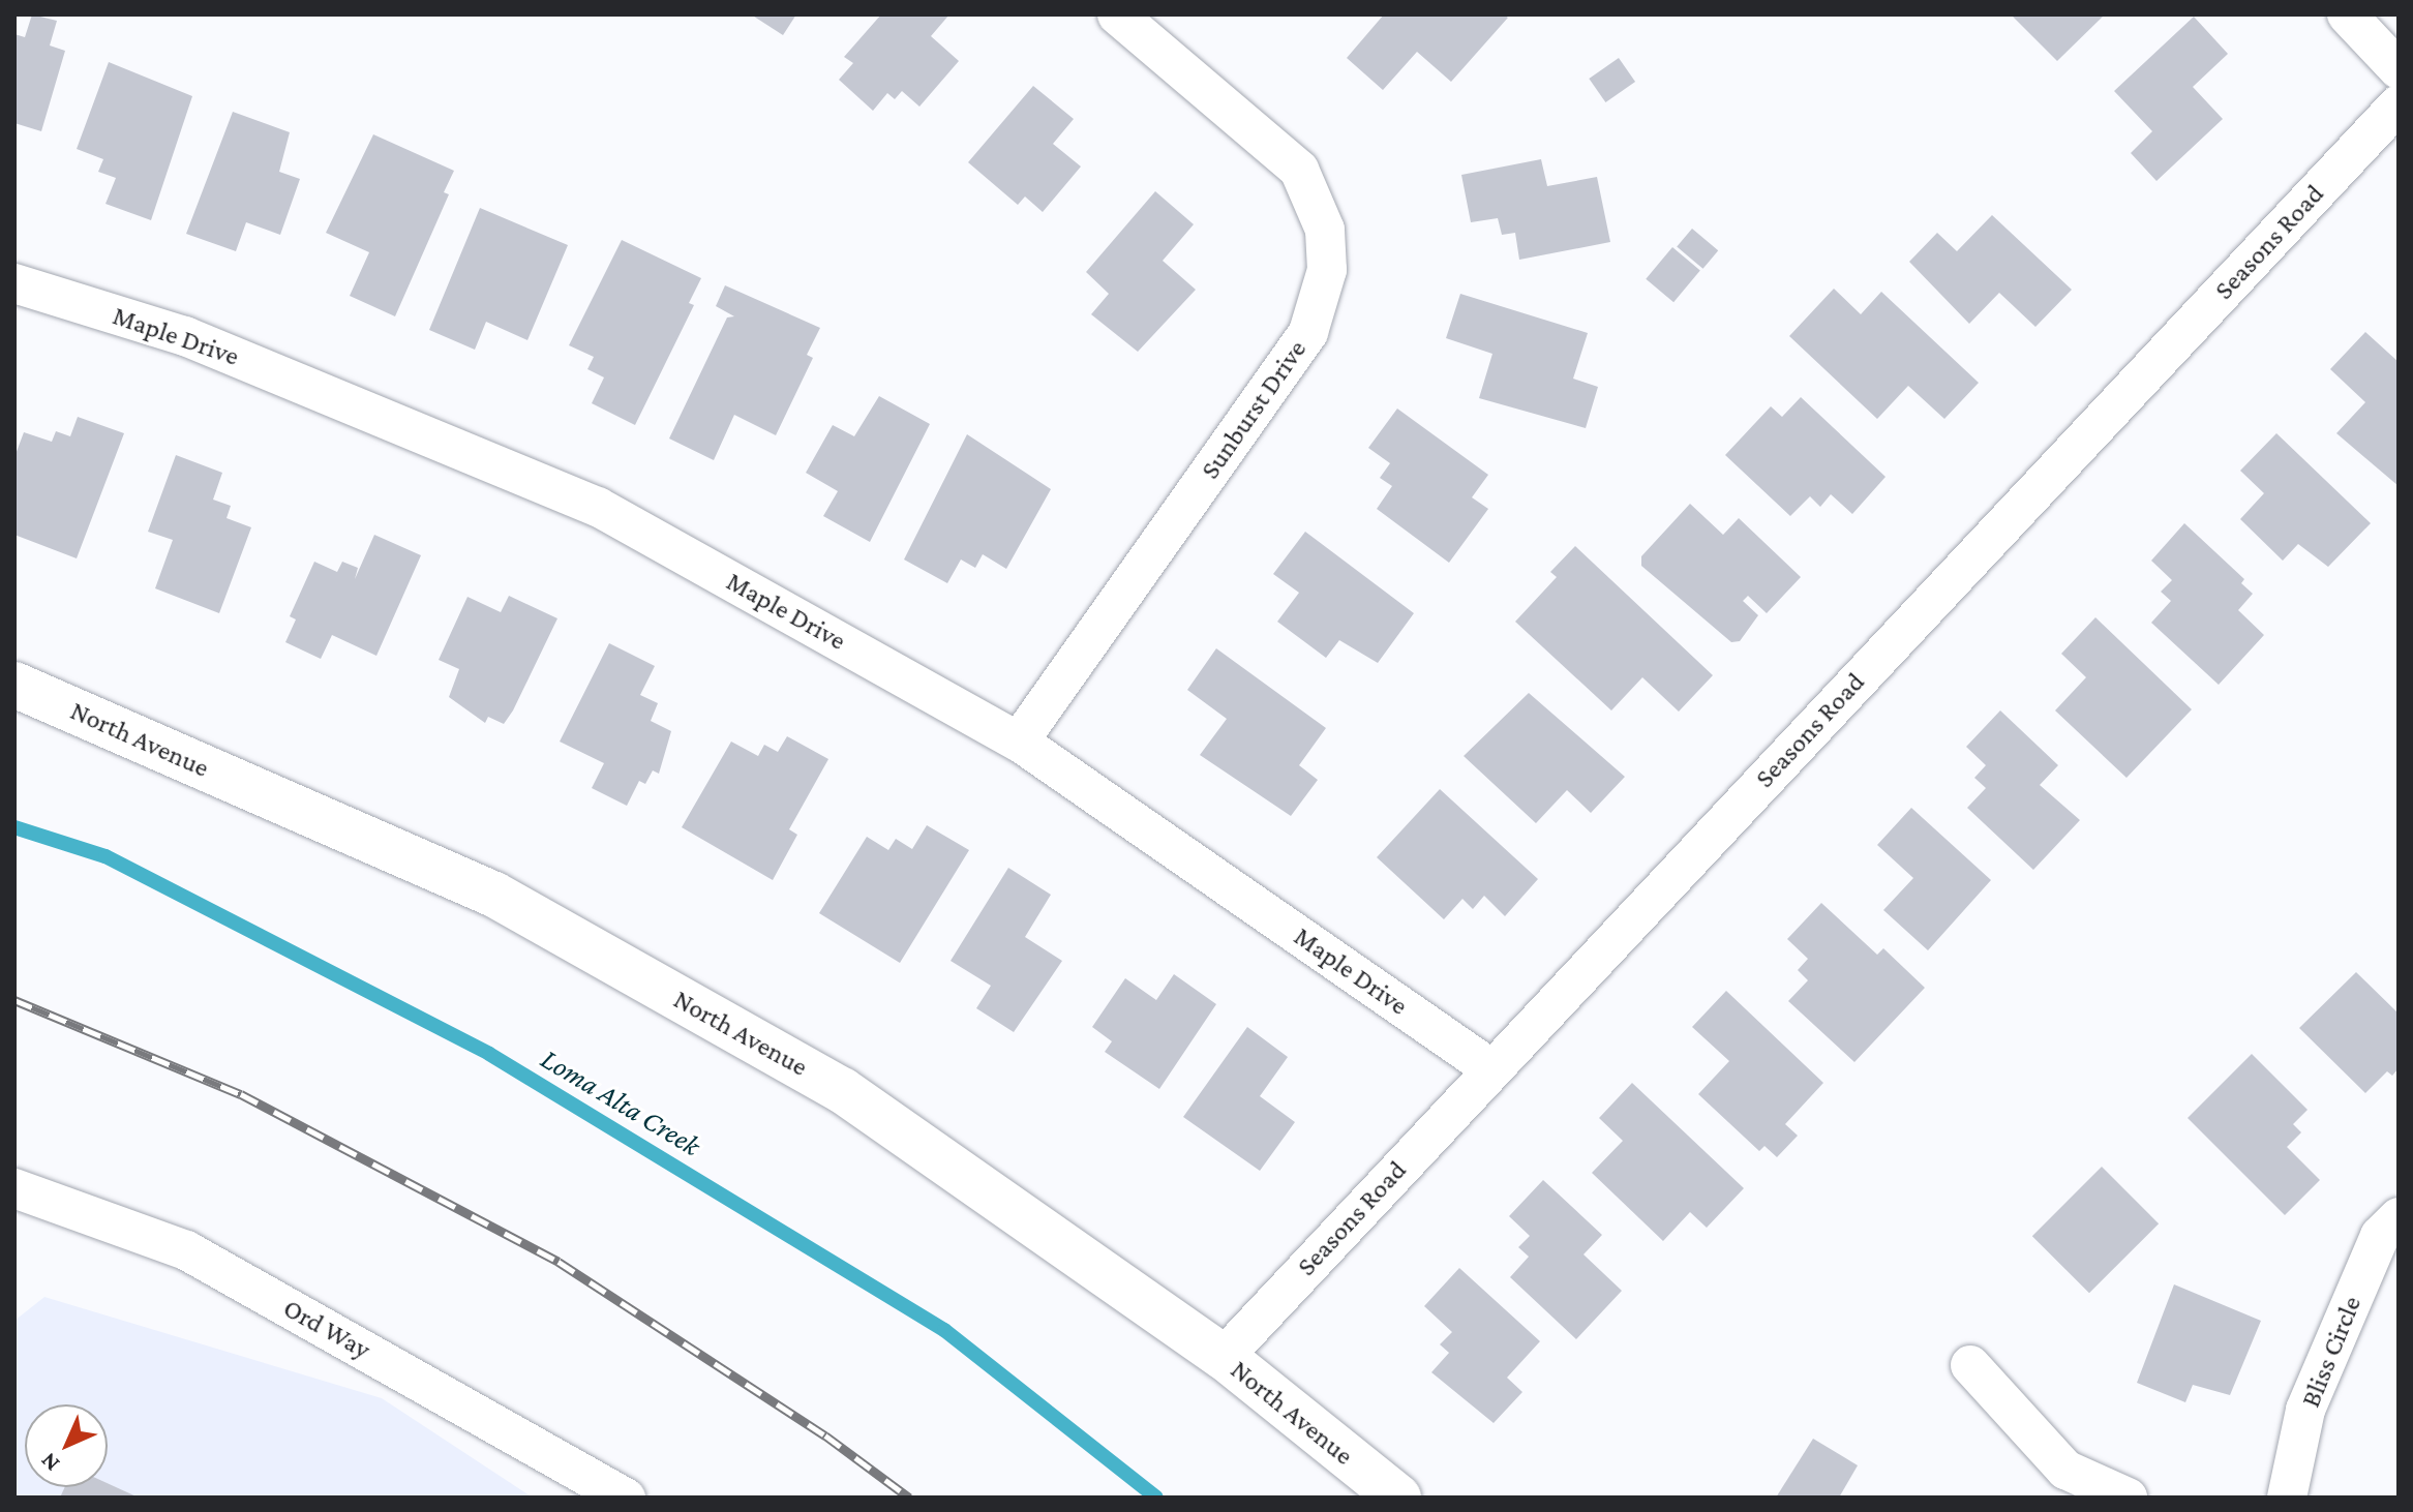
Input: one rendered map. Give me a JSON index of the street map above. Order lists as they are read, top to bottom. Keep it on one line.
{"streets":{"main road":["North Avenue"],"street":["Seasons Road","Maple Drive","Sunburst Drive","Ord Way","Bliss Circle"]},"crossings":[["Seasons Road","Maple Drive"],["Seasons Road","North Avenue"],["Maple Drive","Sunburst Drive"]],"water":["Loma Alta Creek"],"north":"bottom left"}
